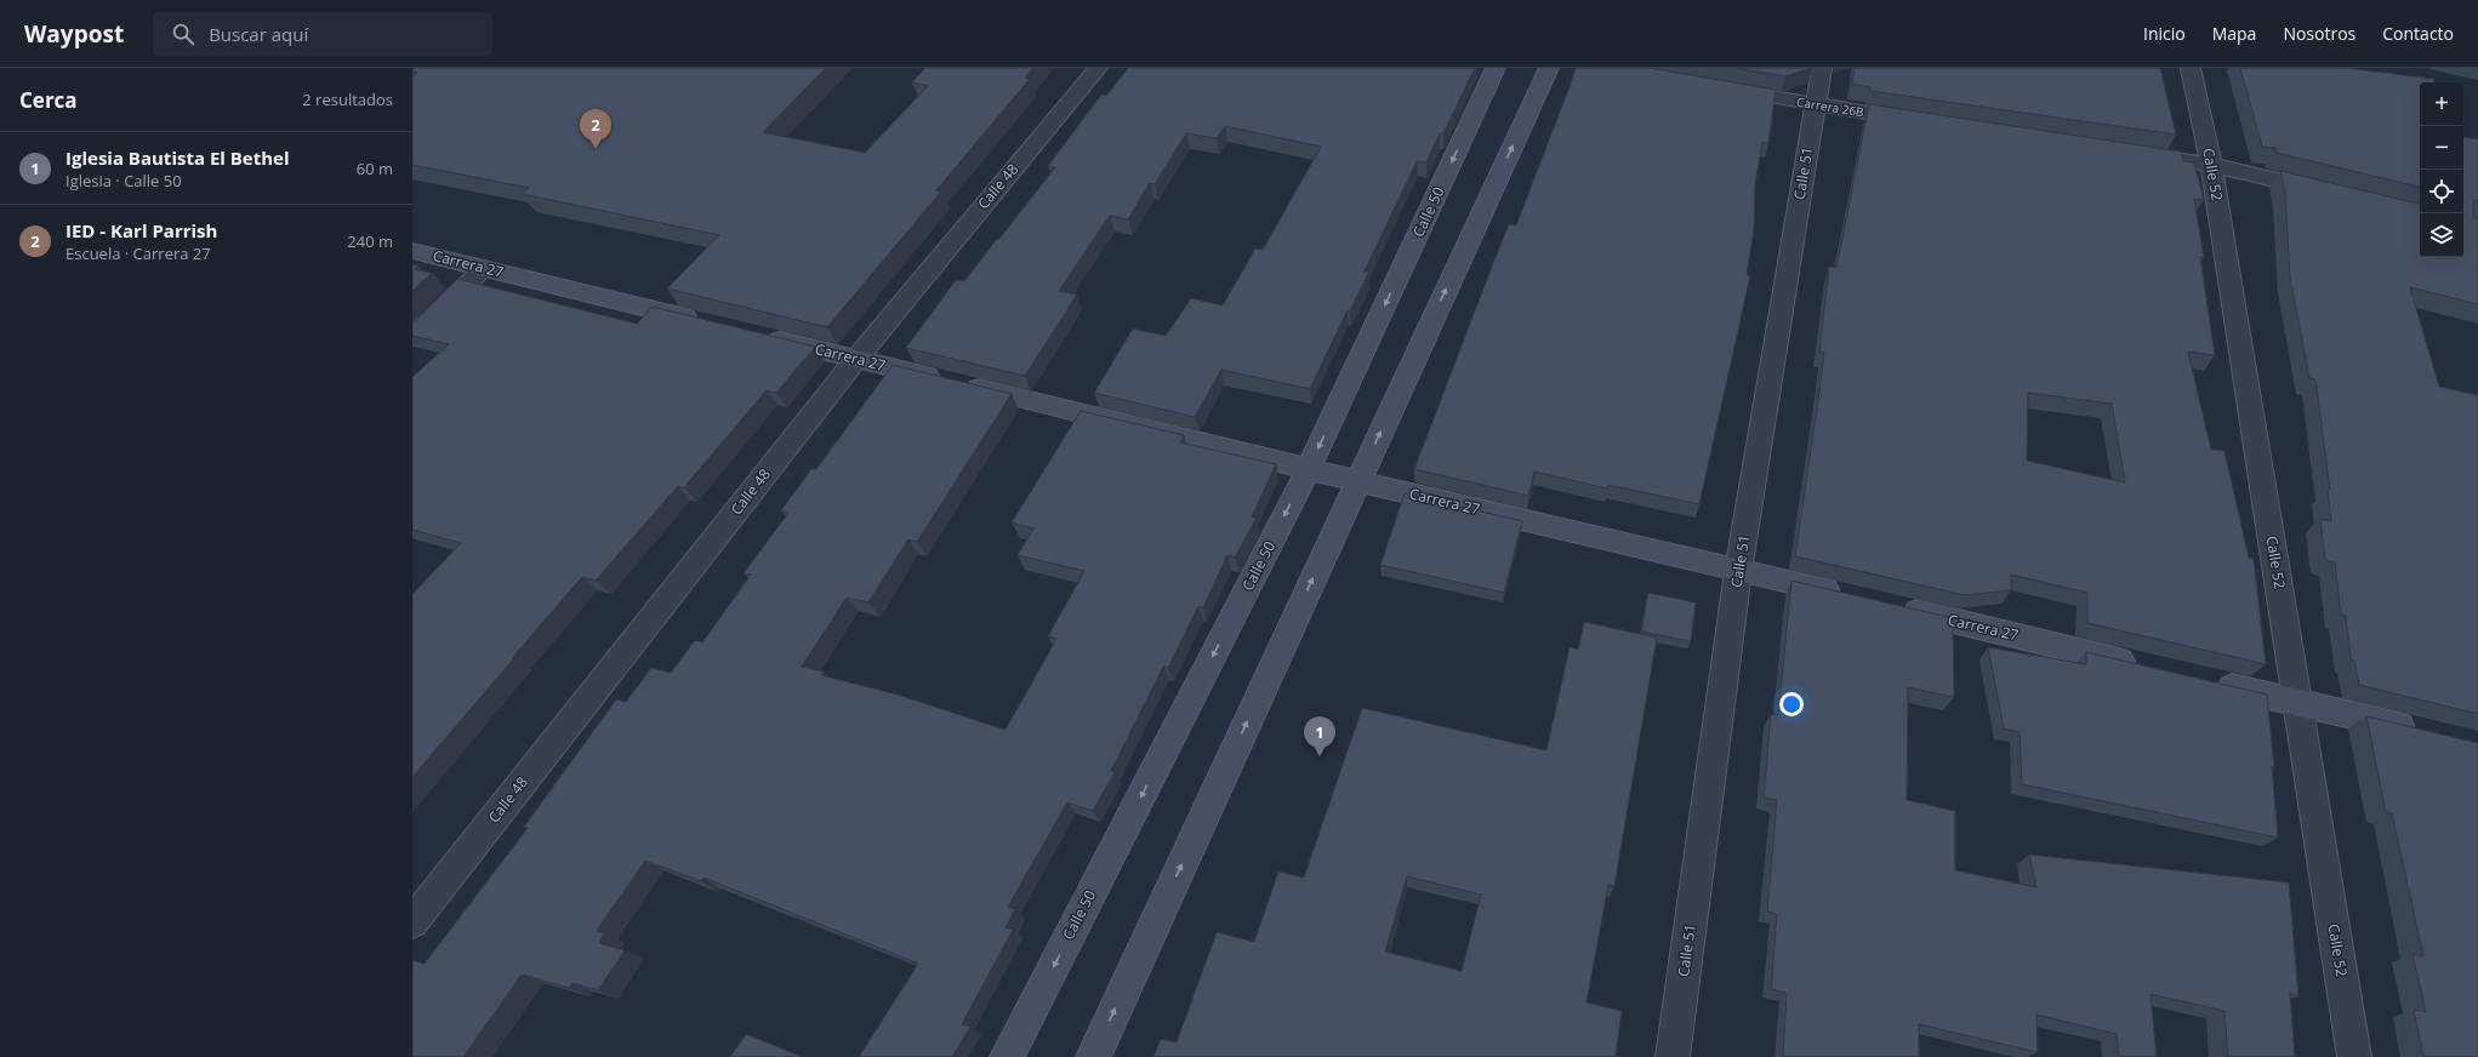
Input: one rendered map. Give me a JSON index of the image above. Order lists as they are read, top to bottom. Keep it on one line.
{"streets":{"street":["Carrera 26B","Calle 51","Calle 52","Calle 48","Calle 50","Carrera 27"]},"crossings":[["Carrera 26B","Calle 51"],["Calle 51","Carrera 27"],["Calle 48","Carrera 27"],["Calle 50","Carrera 27"]],"page":{"header":"Waypost","search":"Buscar aquí","nav":["Inicio","Mapa","Nosotros","Contacto"],"heading":["Cerca","2 resultados"],"map_buttons":["+","−"],"pins":["2","1"],"list":[{"mark":"1","name":"Iglesia Bautista El Bethel","note":"Iglesia · Calle 50","value":"60 m"},{"mark":"2","name":"IED - Karl Parrish","note":"Escuela · Carrera 27","value":"240 m"}]}}
